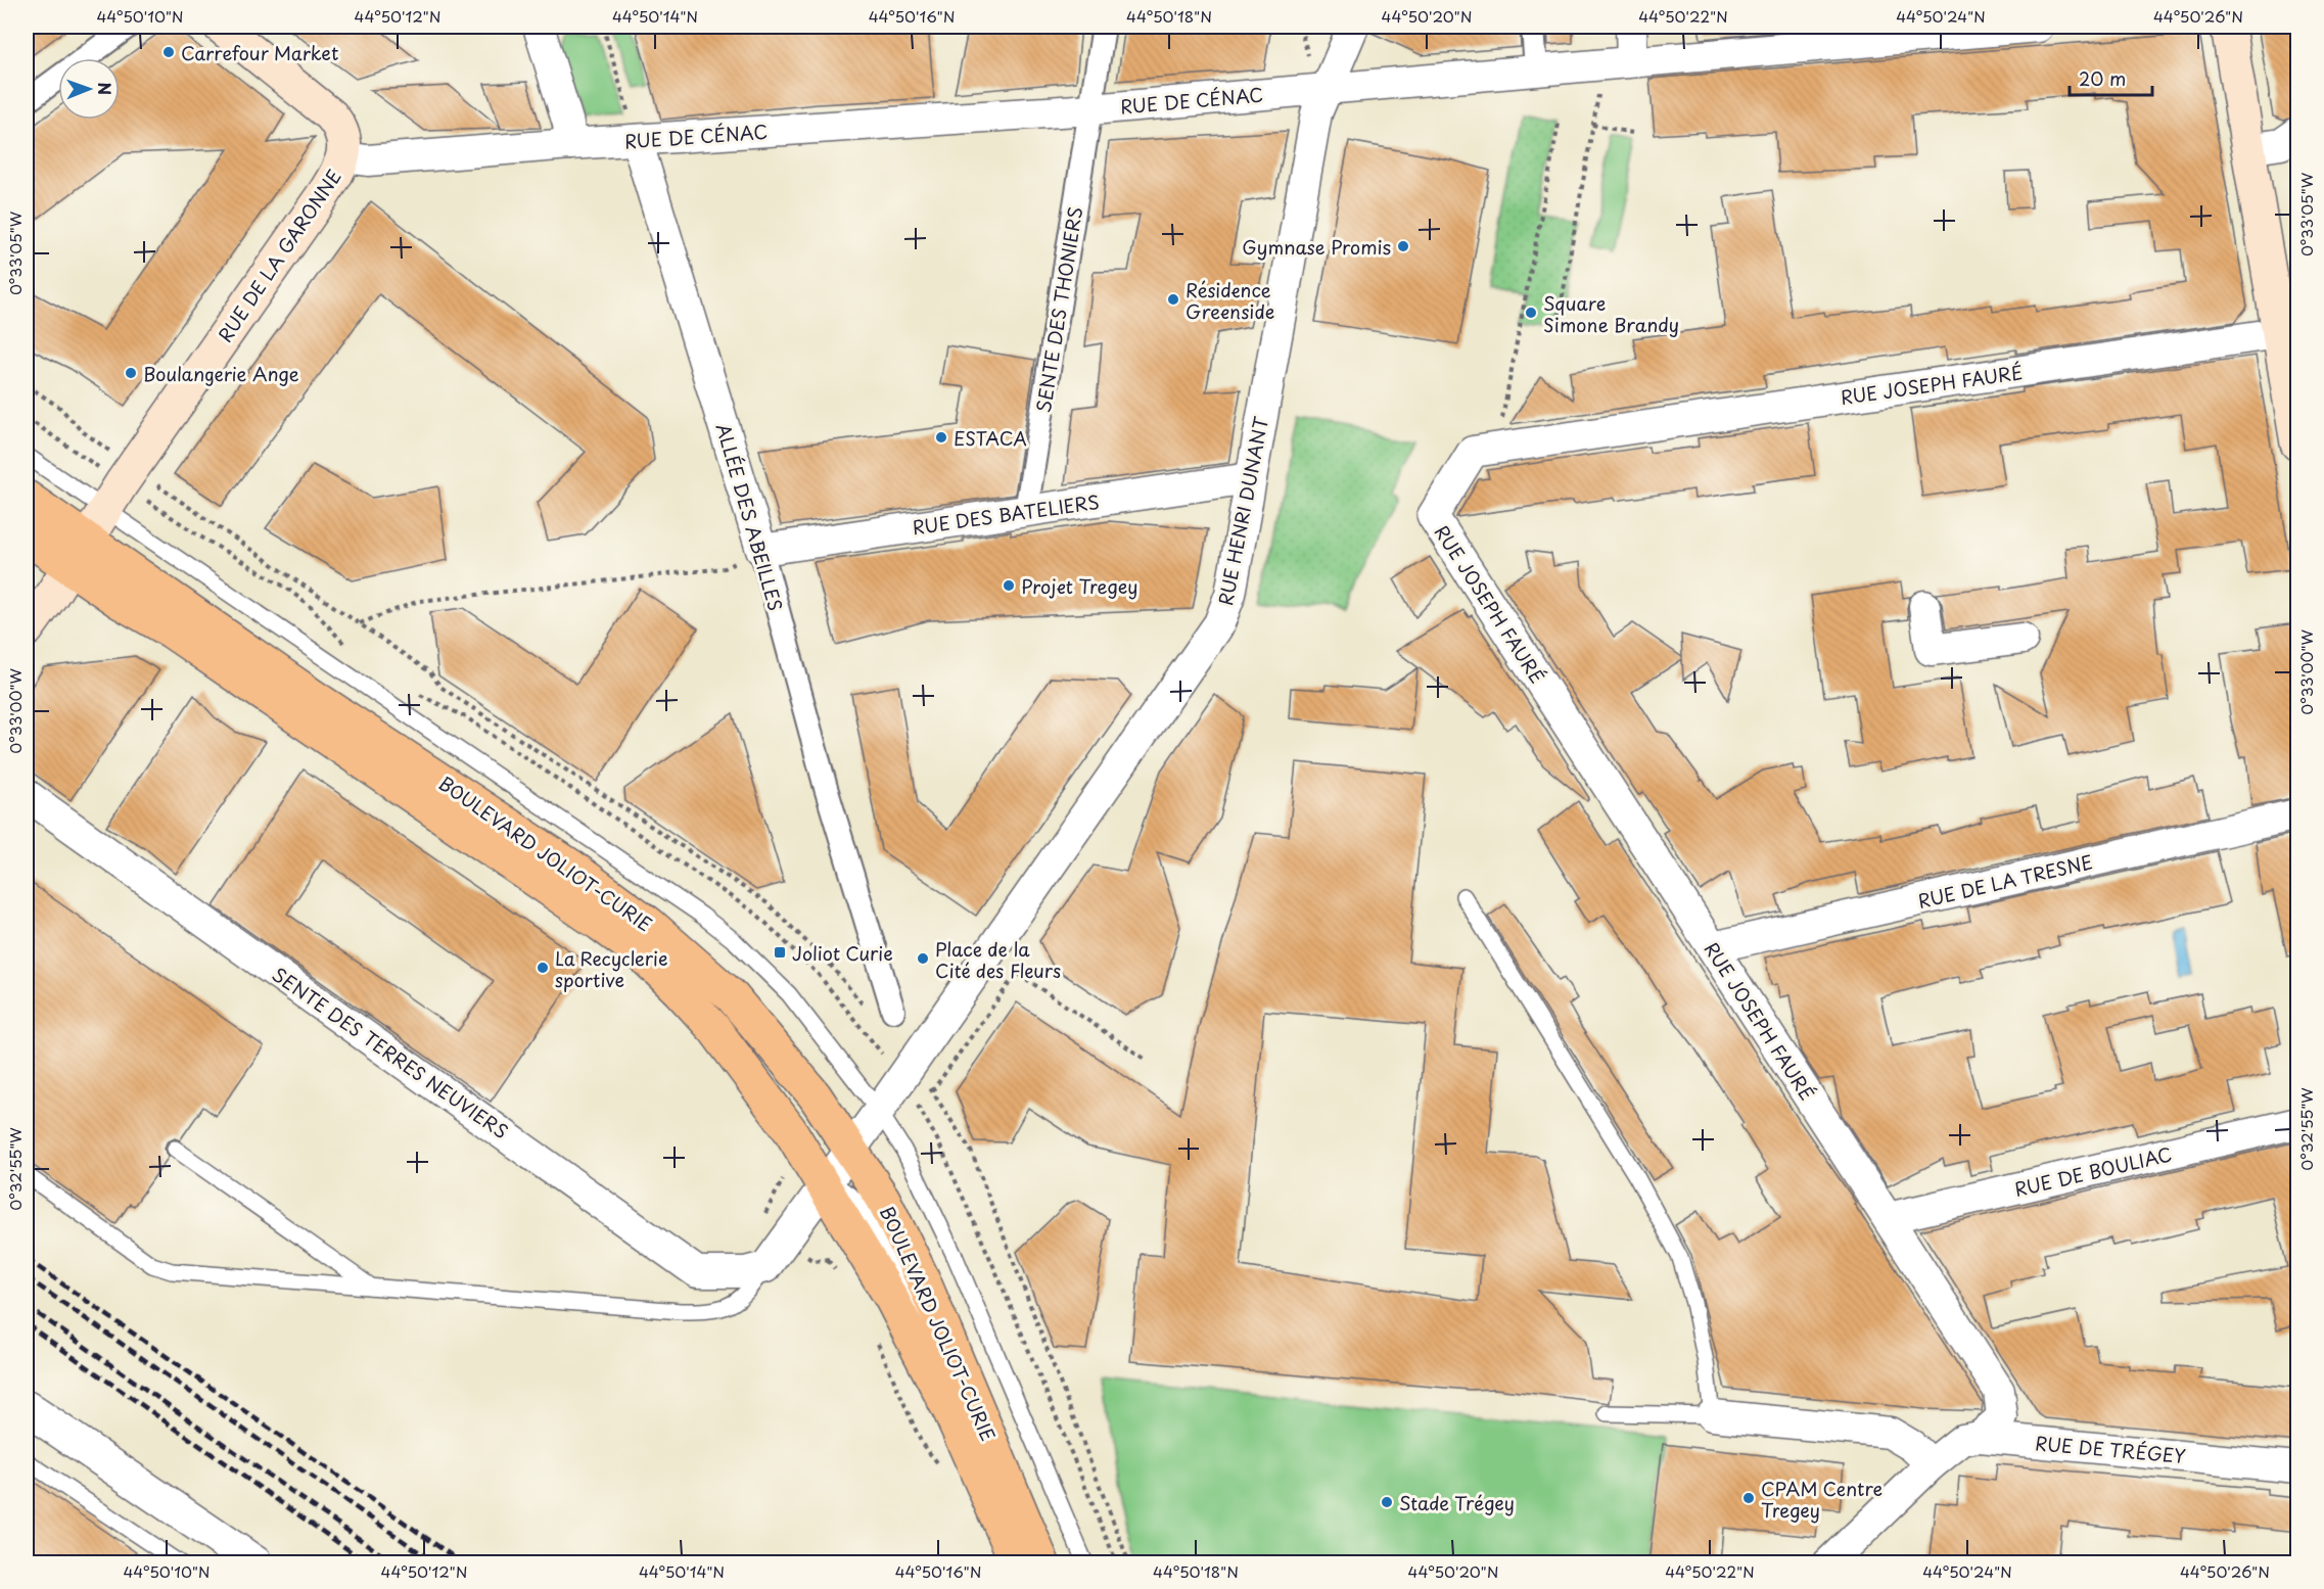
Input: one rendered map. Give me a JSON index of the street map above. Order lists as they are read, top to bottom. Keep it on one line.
{"streets":{"main road":["RUE DE LA GARONNE","BOULEVARD JOLIOT-CURIE"],"street":["RUE DE CÉNAC","SENTE DES THONIERS","RUE JOSEPH FAURÉ","RUE HENRI DUNANT","RUE DES BATELIERS","ALLÉE DES ABEILLES","RUE DE LA TRESNE","SENTE DES TERRES NEUVIERS","RUE DE BOULIAC","RUE DE TRÉGEY"]},"crossings":[["RUE DE CÉNAC","RUE DE LA GARONNE"],["RUE DE CÉNAC","SENTE DES THONIERS"],["RUE DE CÉNAC","RUE HENRI DUNANT"],["RUE DE CÉNAC","ALLÉE DES ABEILLES"],["RUE DE LA GARONNE","BOULEVARD JOLIOT-CURIE"],["SENTE DES THONIERS","RUE DES BATELIERS"],["RUE JOSEPH FAURÉ","RUE DE LA TRESNE"],["RUE JOSEPH FAURÉ","RUE DE BOULIAC"],["RUE JOSEPH FAURÉ","RUE DE TRÉGEY"],["RUE HENRI DUNANT","RUE DES BATELIERS"],["RUE HENRI DUNANT","BOULEVARD JOLIOT-CURIE"],["RUE HENRI DUNANT","SENTE DES TERRES NEUVIERS"],["RUE DES BATELIERS","ALLÉE DES ABEILLES"]],"places":{"other":["Carrefour Market","Gymnase Promis","Résidence Greenside","Square Simone Brandy","Boulangerie Ange","ESTACA","Projet Tregey","Place de la Cité des Fleurs","La Recyclerie sportive","CPAM Centre Tregey","Stade Trégey"],"transit":["Joliot Curie"]},"scale_bar":"20 m","north":"right","coordinates":["44°50'10\"N","44°50'12\"N","44°50'14\"N","44°50'16\"N","44°50'18\"N","44°50'20\"N","44°50'22\"N","44°50'24\"N","44°50'26\"N","0°33'05\"W","0°33'00\"W","0°32'55\"W"]}
